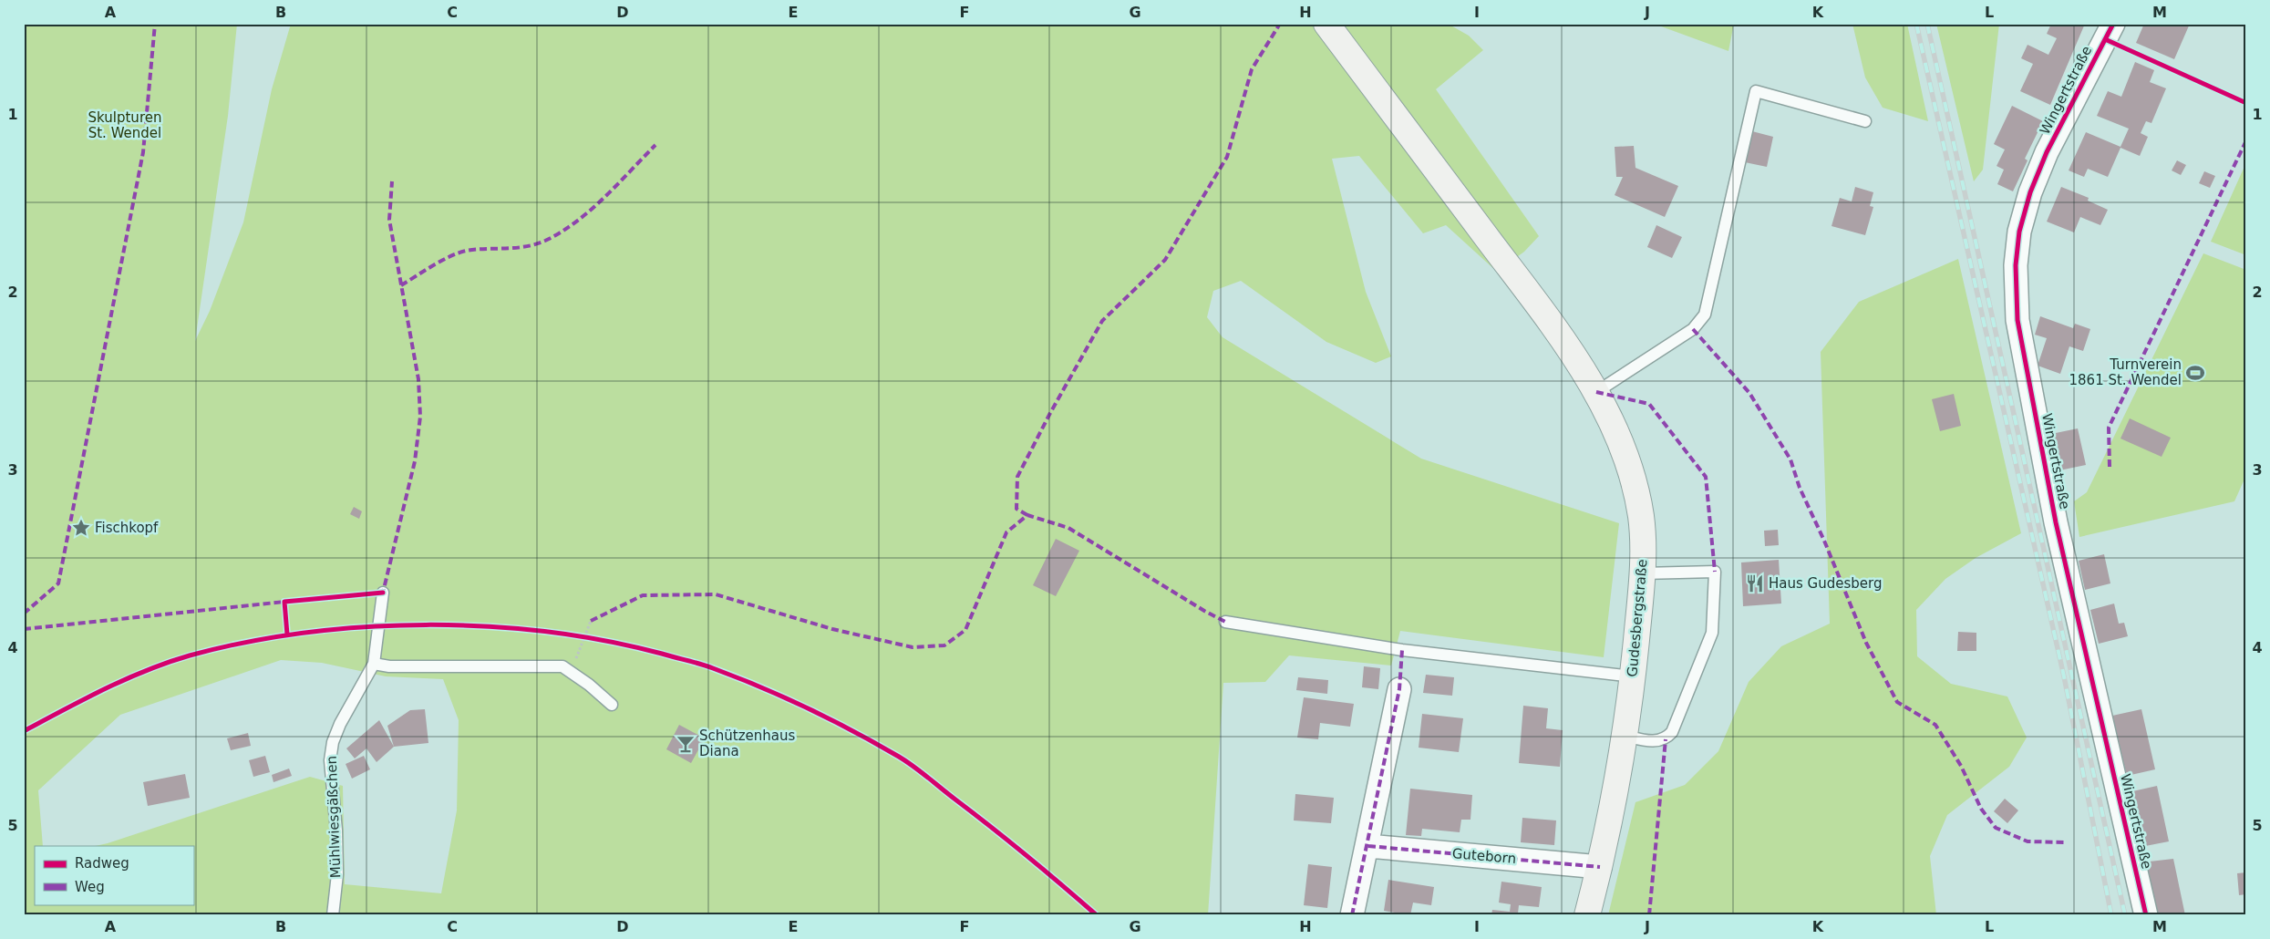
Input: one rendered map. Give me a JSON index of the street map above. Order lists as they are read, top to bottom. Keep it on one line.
{"streets":{"main road":["Gudesbergstraße"],"street":["Wingertstraße","Guteborn"],"lane":["Mühlwiesgäßchen"]},"crossings":[["Gudesbergstraße","Guteborn"]],"parks":["Skulpturen St. Wendel"],"places":{"sports":["Turnverein 1861 St. Wendel"],"place":["Fischkopf"],"restaurant":["Haus Gudesberg"],"bar":["Schützenhaus Diana"]},"legend":["Radweg","Weg"],"grid":{"columns":["A","B","C","D","E","F","G","H","I","J","K","L","M"],"rows":["1","2","3","4","5"]}}
